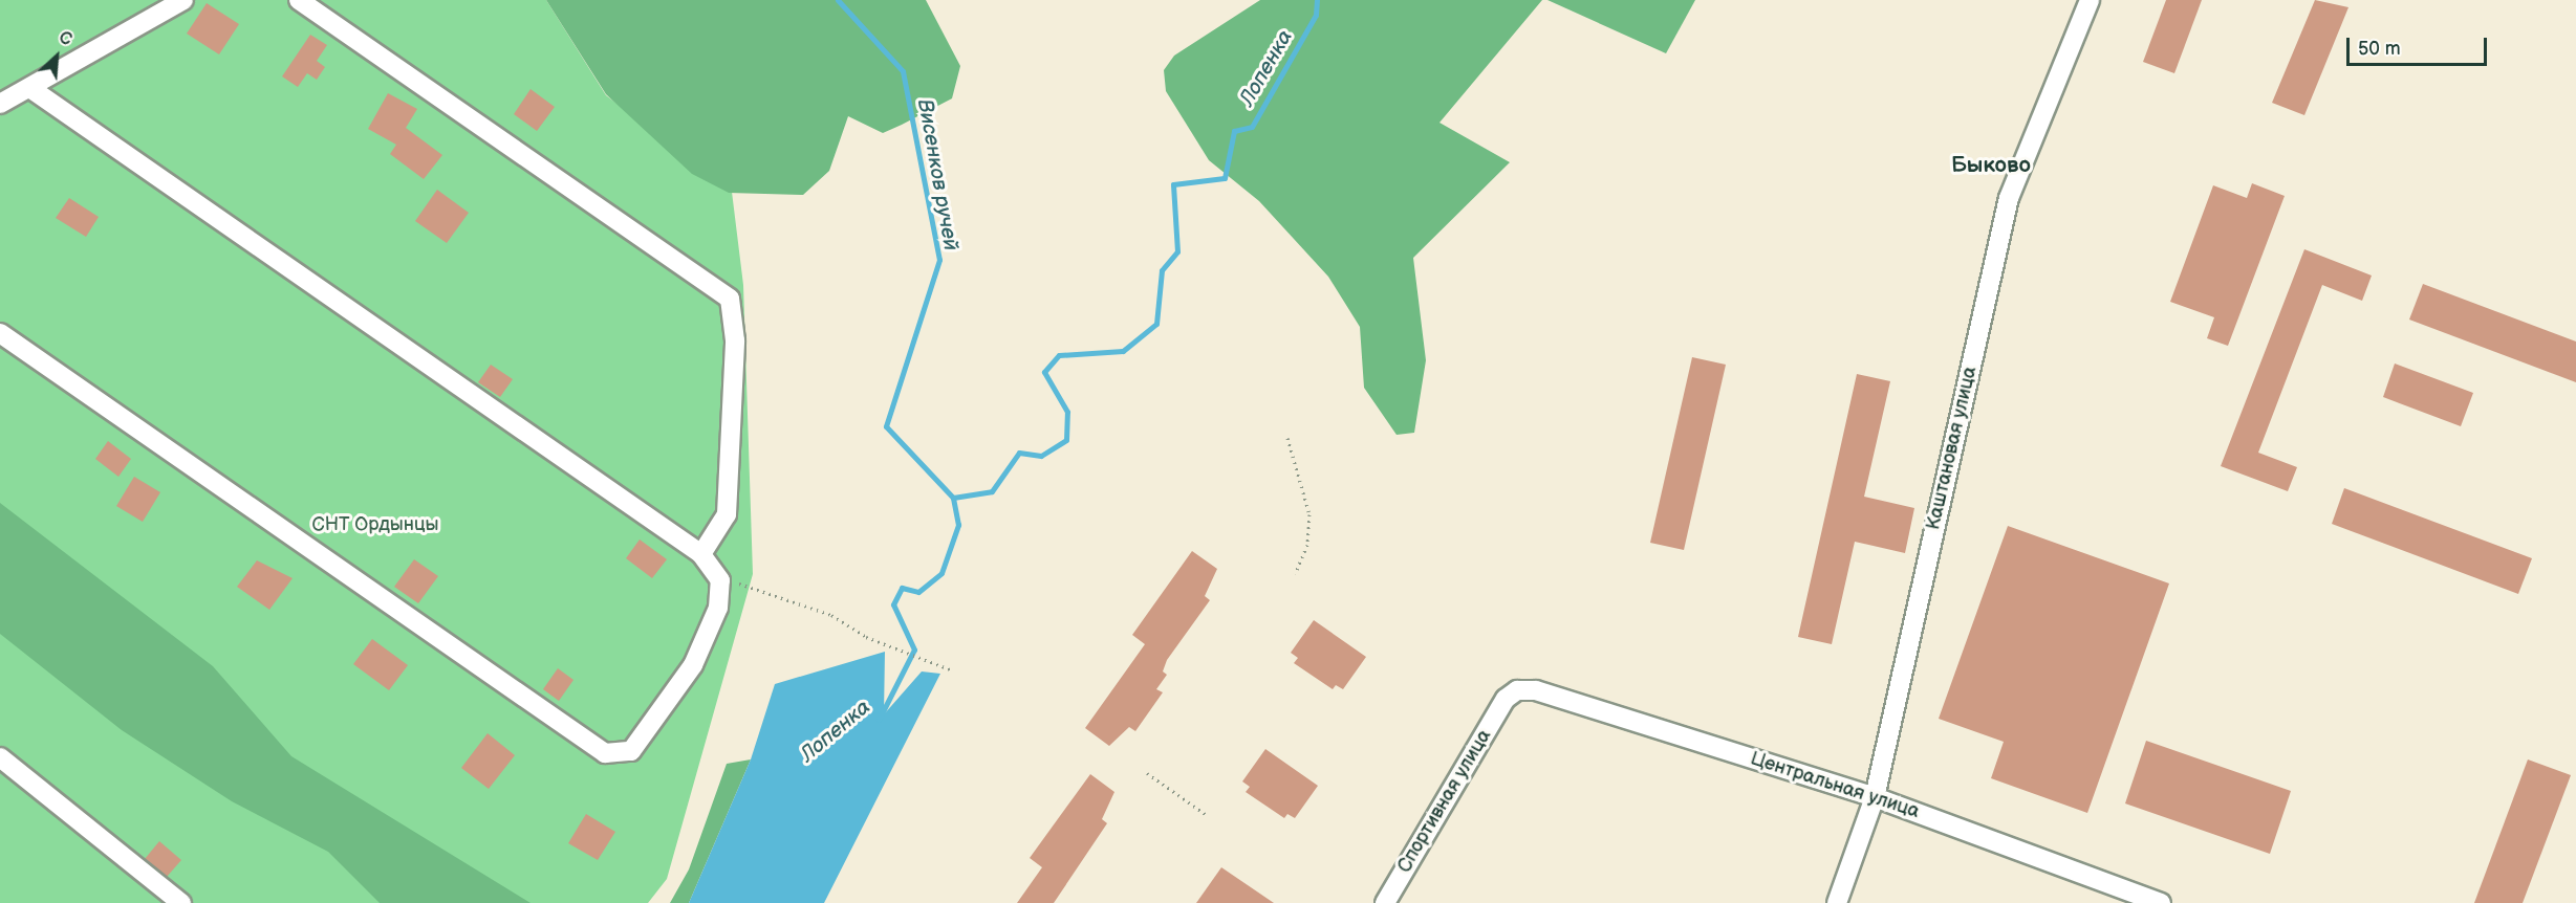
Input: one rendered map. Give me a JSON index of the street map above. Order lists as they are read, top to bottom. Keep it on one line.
{"streets":{"street":["Каштановая улица","Центральная улица","Спортивная улица"]},"crossings":[["Каштановая улица","Центральная улица"],["Центральная улица","Спортивная улица"]],"districts":["Быково"],"water":["Лопенка","Висенков ручей"],"parks":["СНТ Ордынцы"],"scale_bar":"50 m","north":"top right"}
